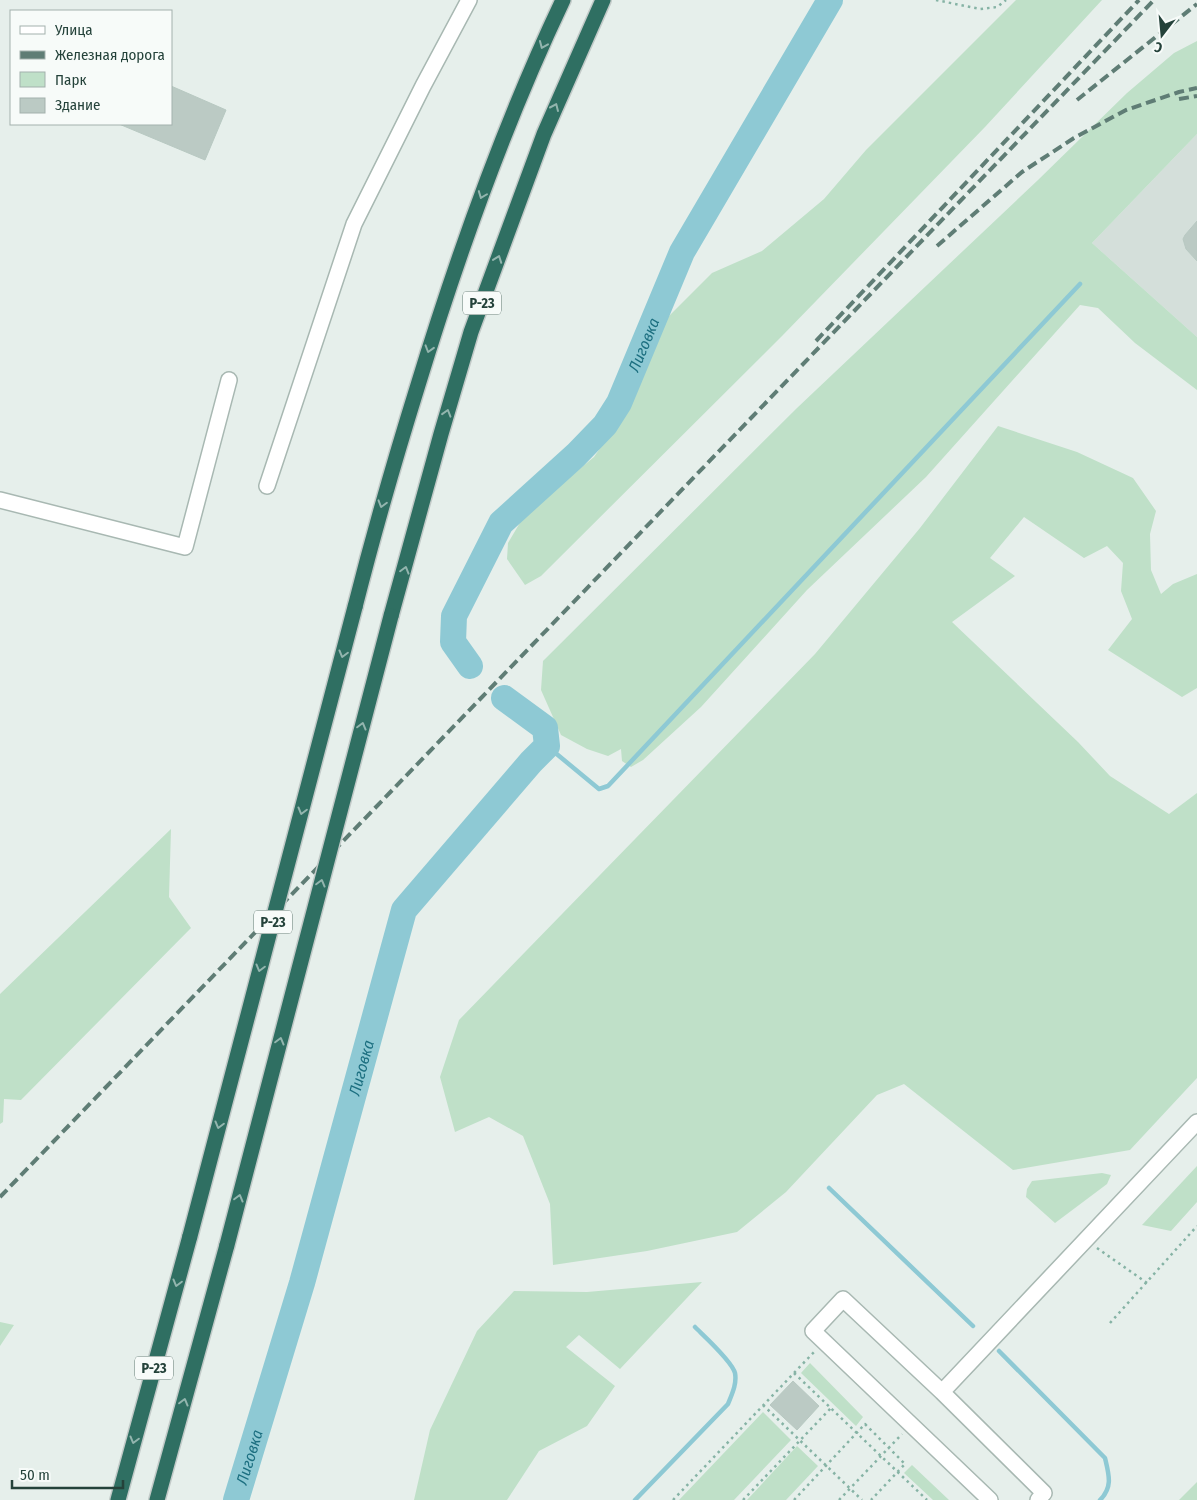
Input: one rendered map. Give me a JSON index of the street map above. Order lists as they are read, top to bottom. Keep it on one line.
{"streets":{"highway":["Р-23"]},"water":["Лиговка"],"legend":["Улица","Железная дорога","Парк","Здание"],"scale_bar":"50 m","north":"bottom"}
